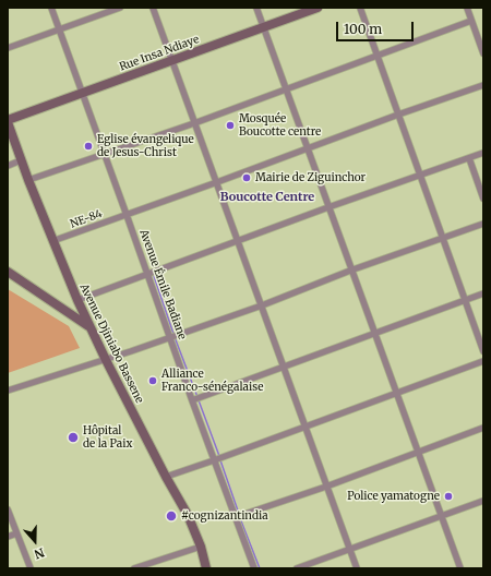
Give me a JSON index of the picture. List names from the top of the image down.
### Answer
{
  "streets": {
    "main road": ["Rue Insa Ndiaye", "Avenue Djiniabo Bassene"],
    "street": ["NE-84", "Avenue Émile Badiane"]
  },
  "crossings": [
    ["Rue Insa Ndiaye", "Avenue Émile Badiane"],
    ["Rue Insa Ndiaye", "Avenue Djiniabo Bassene"],
    ["NE-84", "Avenue Émile Badiane"],
    ["NE-84", "Avenue Djiniabo Bassene"]
  ],
  "districts": ["Boucotte Centre"],
  "places": [
    "Mosquée Boucotte centre",
    "Eglise évangelique de Jesus-Christ",
    "Mairie de Ziguinchor",
    "Alliance Franco-sénégalaise",
    "Hôpital de la Paix",
    "Police yamatogne",
    "#cognizantindia"
  ],
  "scale_bar": "100 m",
  "north": "bottom"
}
